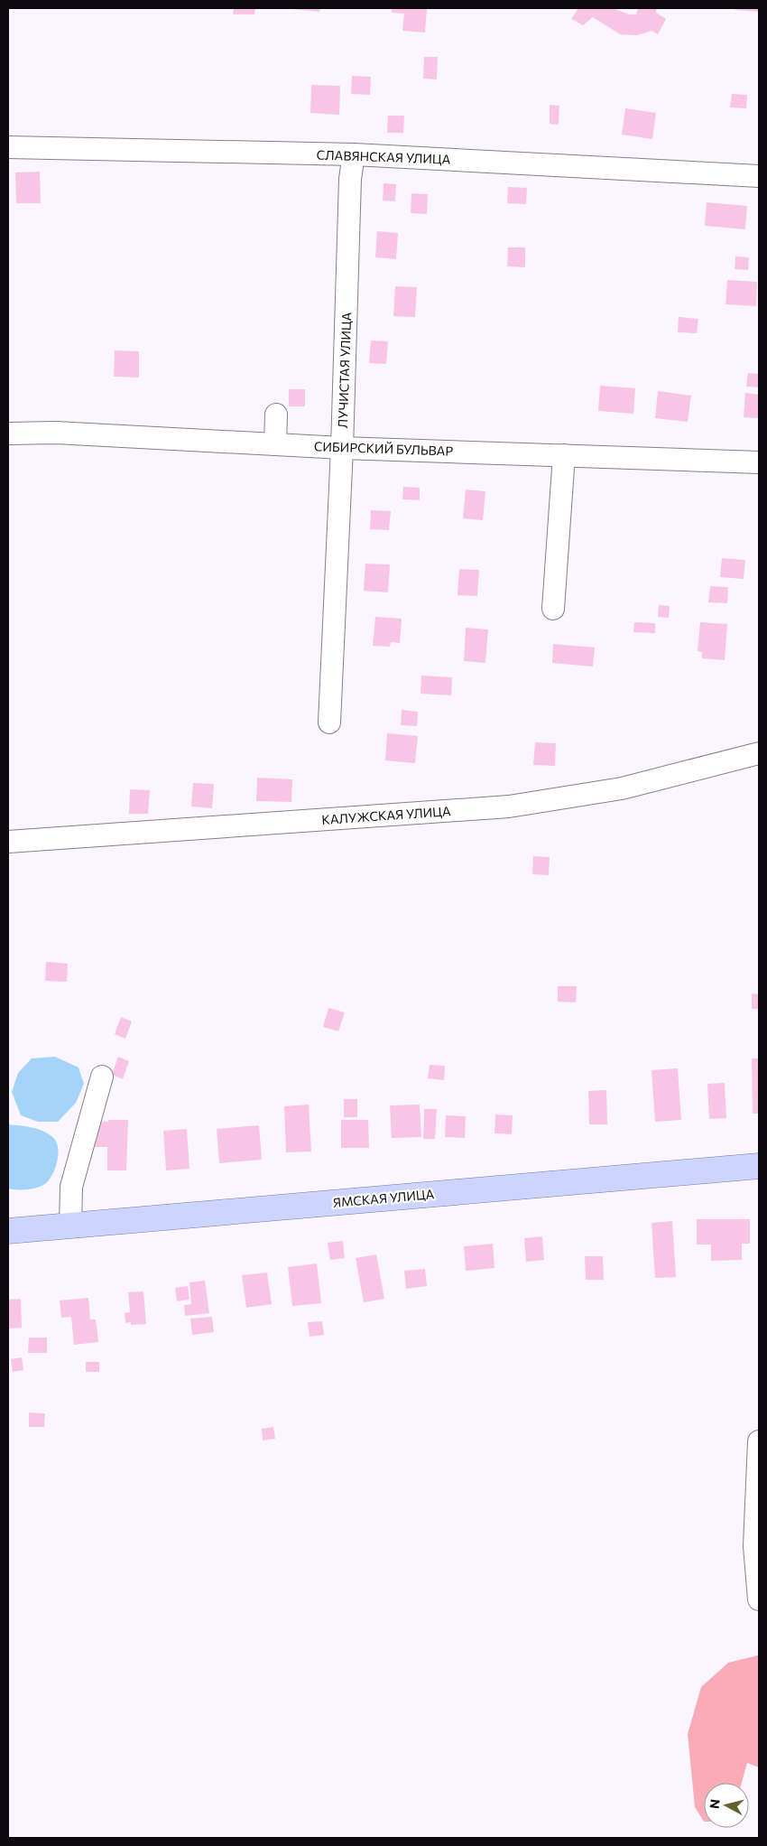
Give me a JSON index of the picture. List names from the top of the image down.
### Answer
{
  "streets": {
    "main road": ["ЯМСКАЯ УЛИЦА"],
    "street": [
      "СЛАВЯНСКАЯ УЛИЦА",
      "ЛУЧИСТАЯ УЛИЦА",
      "СИБИРСКИЙ БУЛЬВАР",
      "КАЛУЖСКАЯ УЛИЦА"
    ]
  },
  "crossings": [
    ["СЛАВЯНСКАЯ УЛИЦА", "ЛУЧИСТАЯ УЛИЦА"],
    ["ЛУЧИСТАЯ УЛИЦА", "СИБИРСКИЙ БУЛЬВАР"]
  ],
  "north": "left"
}
